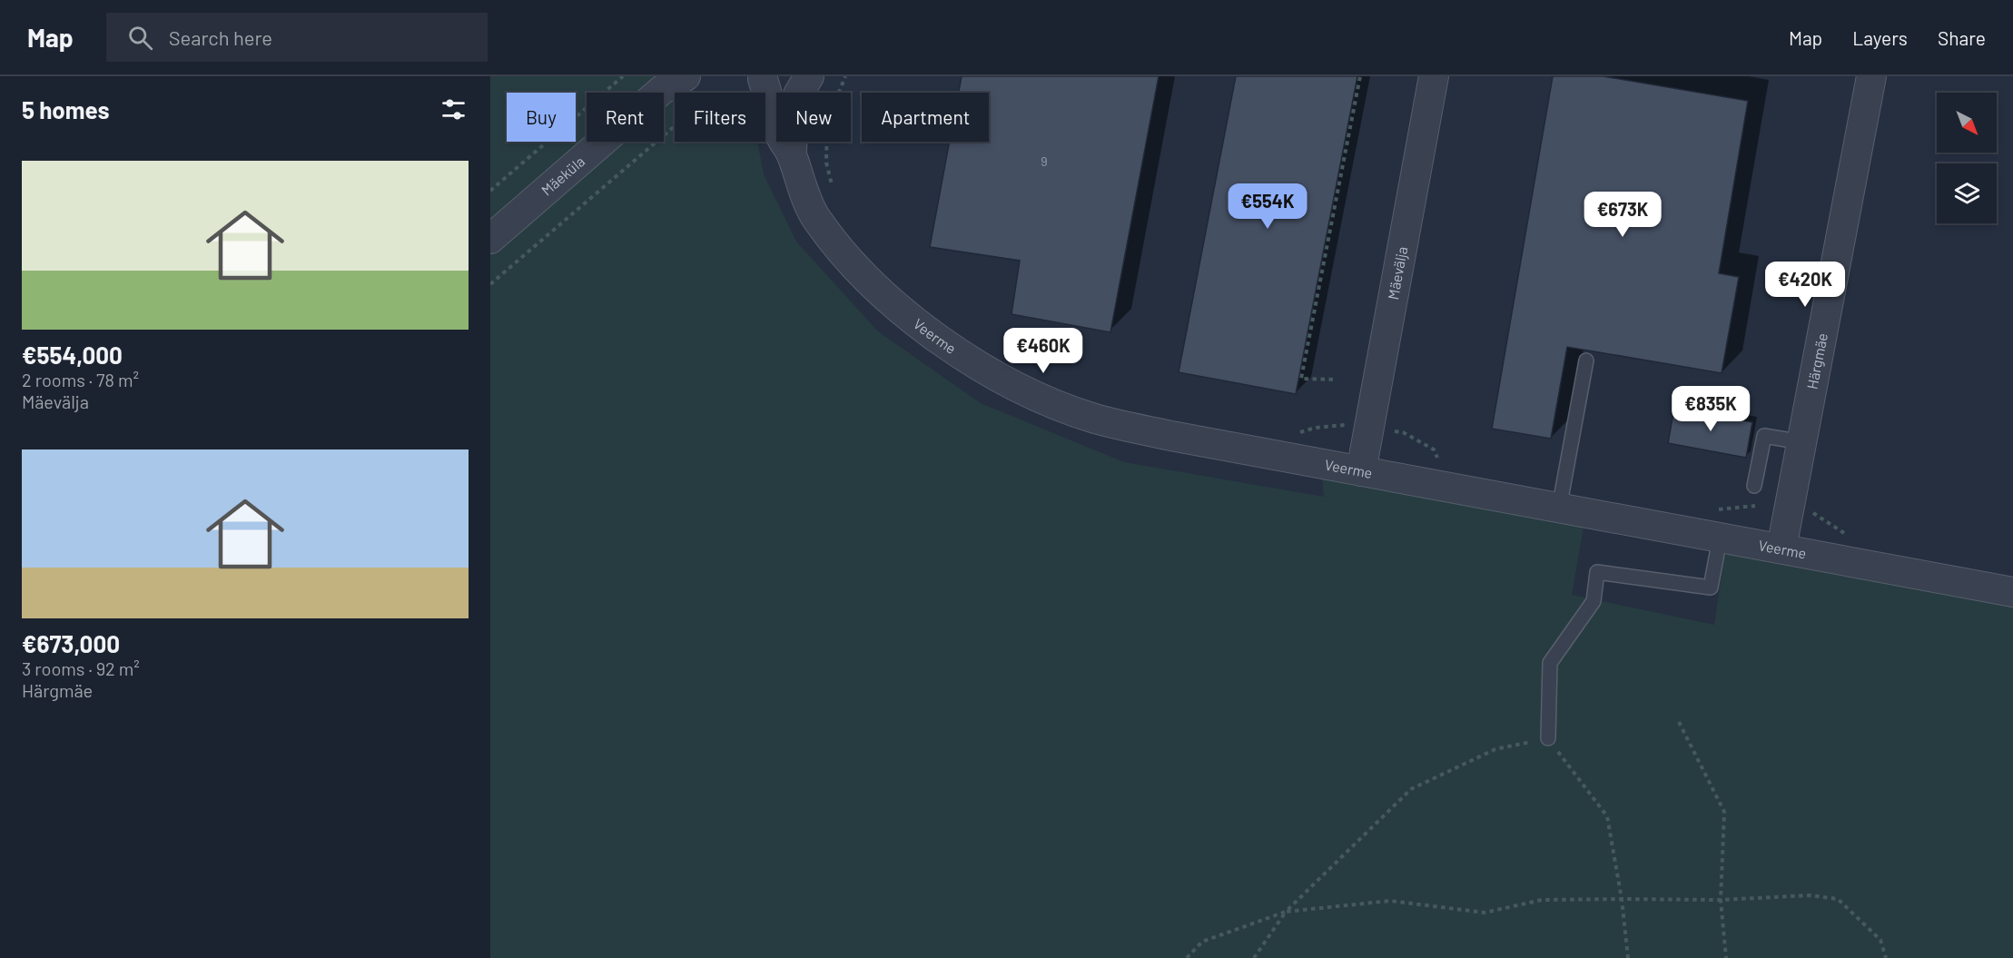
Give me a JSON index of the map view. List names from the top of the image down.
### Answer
{
  "streets": {
    "street": [
      "Mäeküla",
      "Mäevälja",
      "Veerme",
      "Härgmäe"
    ]
  },
  "crossings": [
    ["Mäevälja", "Veerme"],
    ["Veerme", "Härgmäe"]
  ],
  "house_numbers": ["9"],
  "north": "bottom right",
  "page": {
    "header": "Map",
    "search": "Search here",
    "nav": ["Map", "Layers", "Share"],
    "heading": "5 homes",
    "chip": [
      "Buy",
      "Rent",
      "Filters",
      "New",
      "Apartment"
    ],
    "list": [
      {
        "name": "€554,000",
        "note": "2 rooms · 78 m² · Mäevälja"
      },
      {
        "name": "€673,000",
        "note": "3 rooms · 92 m² · Härgmäe"
      }
    ],
    "price": [
      "€554K",
      "€673K",
      "€420K",
      "€460K",
      "€835K"
    ]
  }
}
